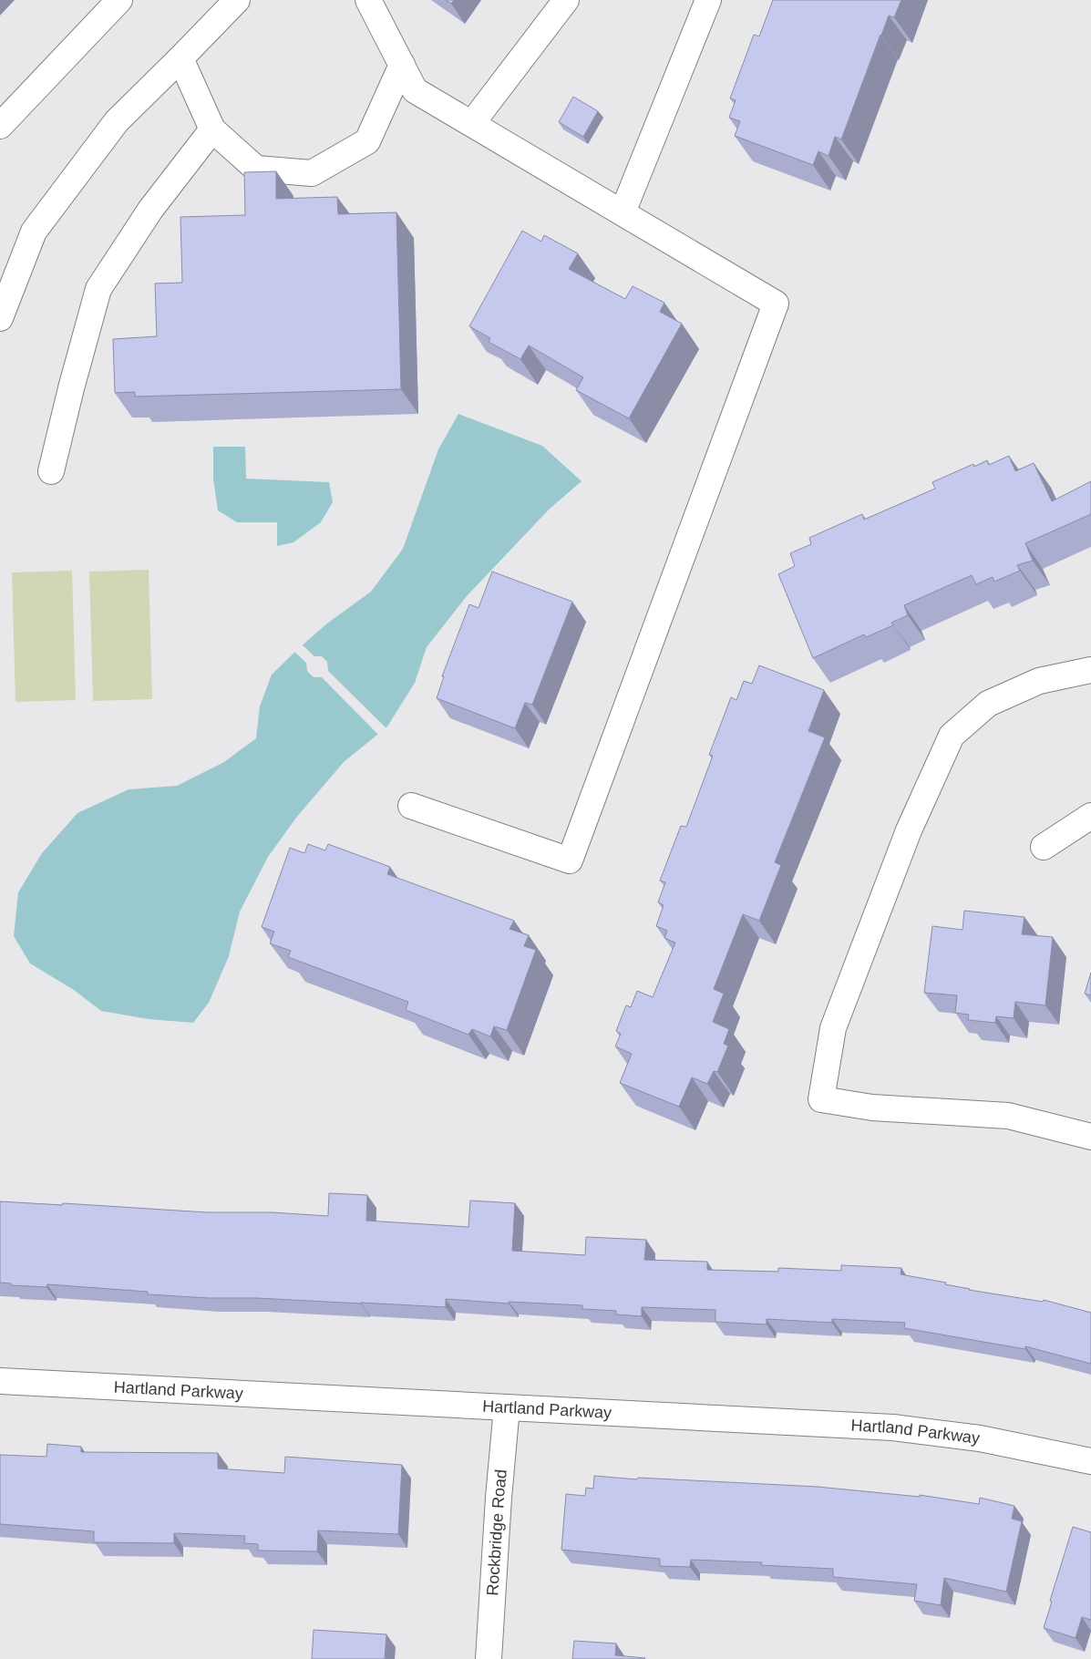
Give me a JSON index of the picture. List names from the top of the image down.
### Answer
{
  "streets": {
    "street": ["Hartland Parkway", "Rockbridge Road"]
  },
  "crossings": [
    ["Hartland Parkway", "Rockbridge Road"]
  ]
}
